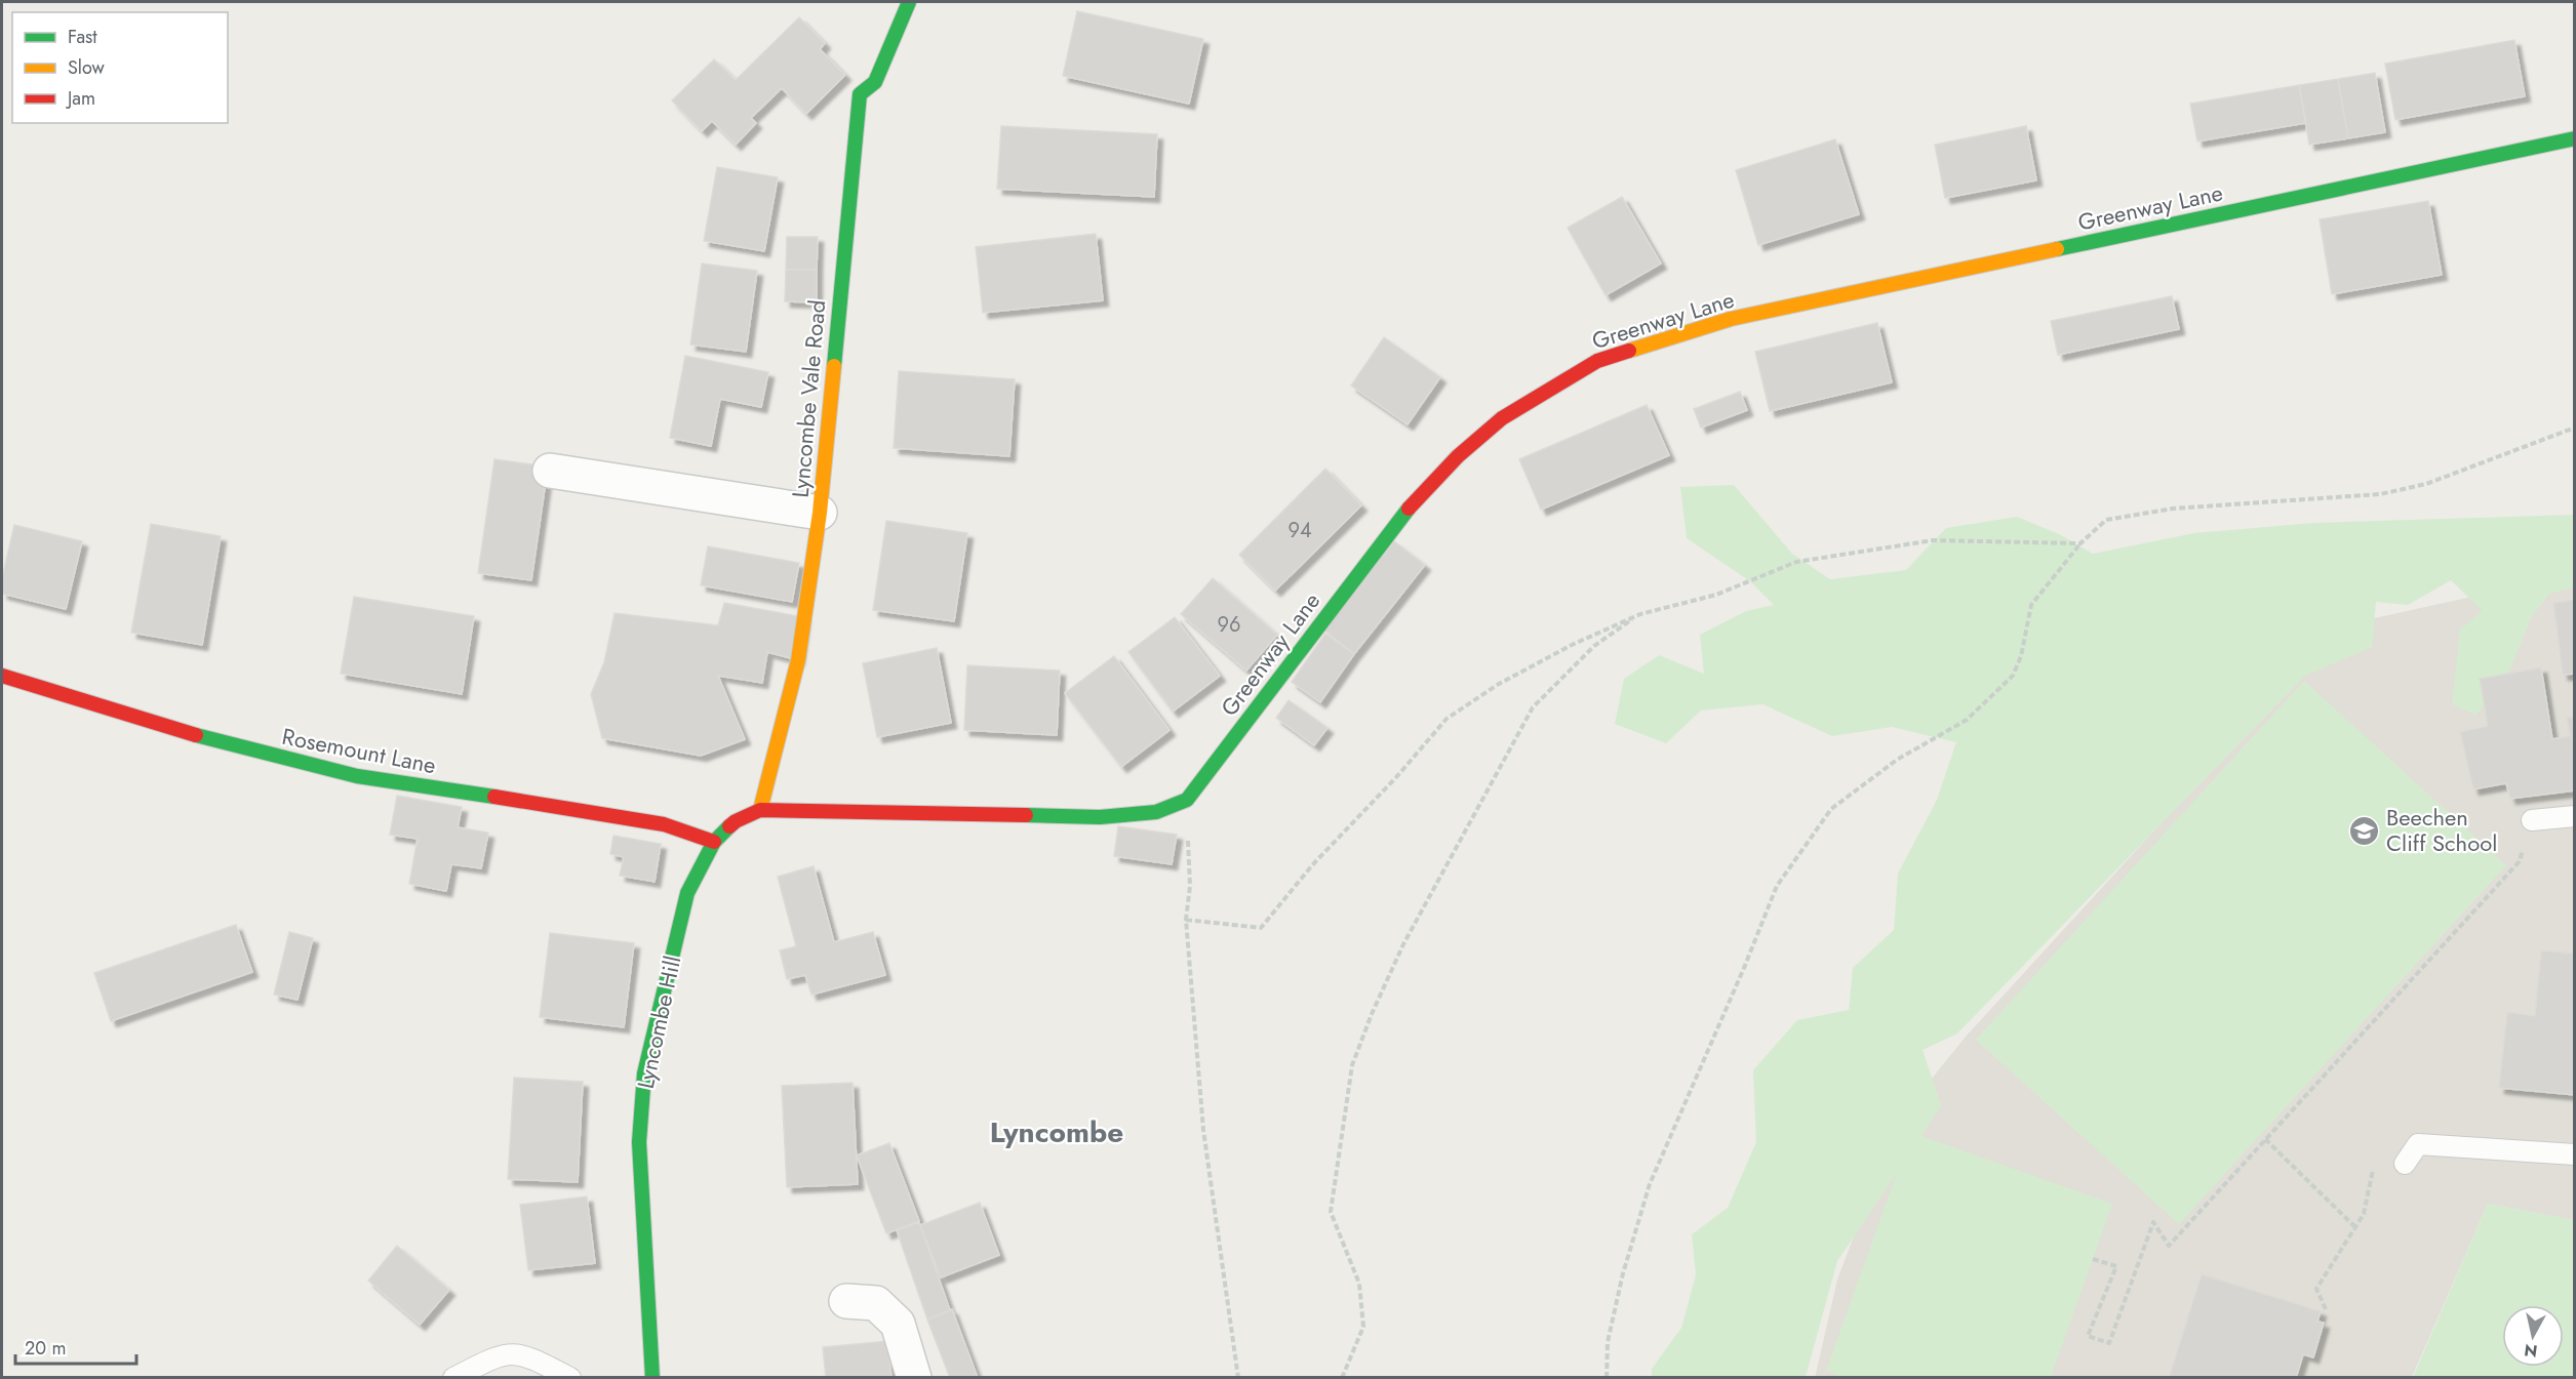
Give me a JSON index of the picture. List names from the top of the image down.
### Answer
{
  "streets": {
    "street": [
      "Greenway Lane",
      "Lyncombe Vale Road",
      "Rosemount Lane",
      "Lyncombe Hill"
    ]
  },
  "crossings": [
    ["Lyncombe Vale Road", "Lyncombe Hill"],
    ["Rosemount Lane", "Lyncombe Hill"]
  ],
  "districts": ["Lyncombe"],
  "places": {
    "school or university": ["Beechen Cliff School"]
  },
  "house_numbers": ["94", "96"],
  "legend": ["Fast", "Slow", "Jam"],
  "scale_bar": "20 m",
  "north": "bottom"
}
